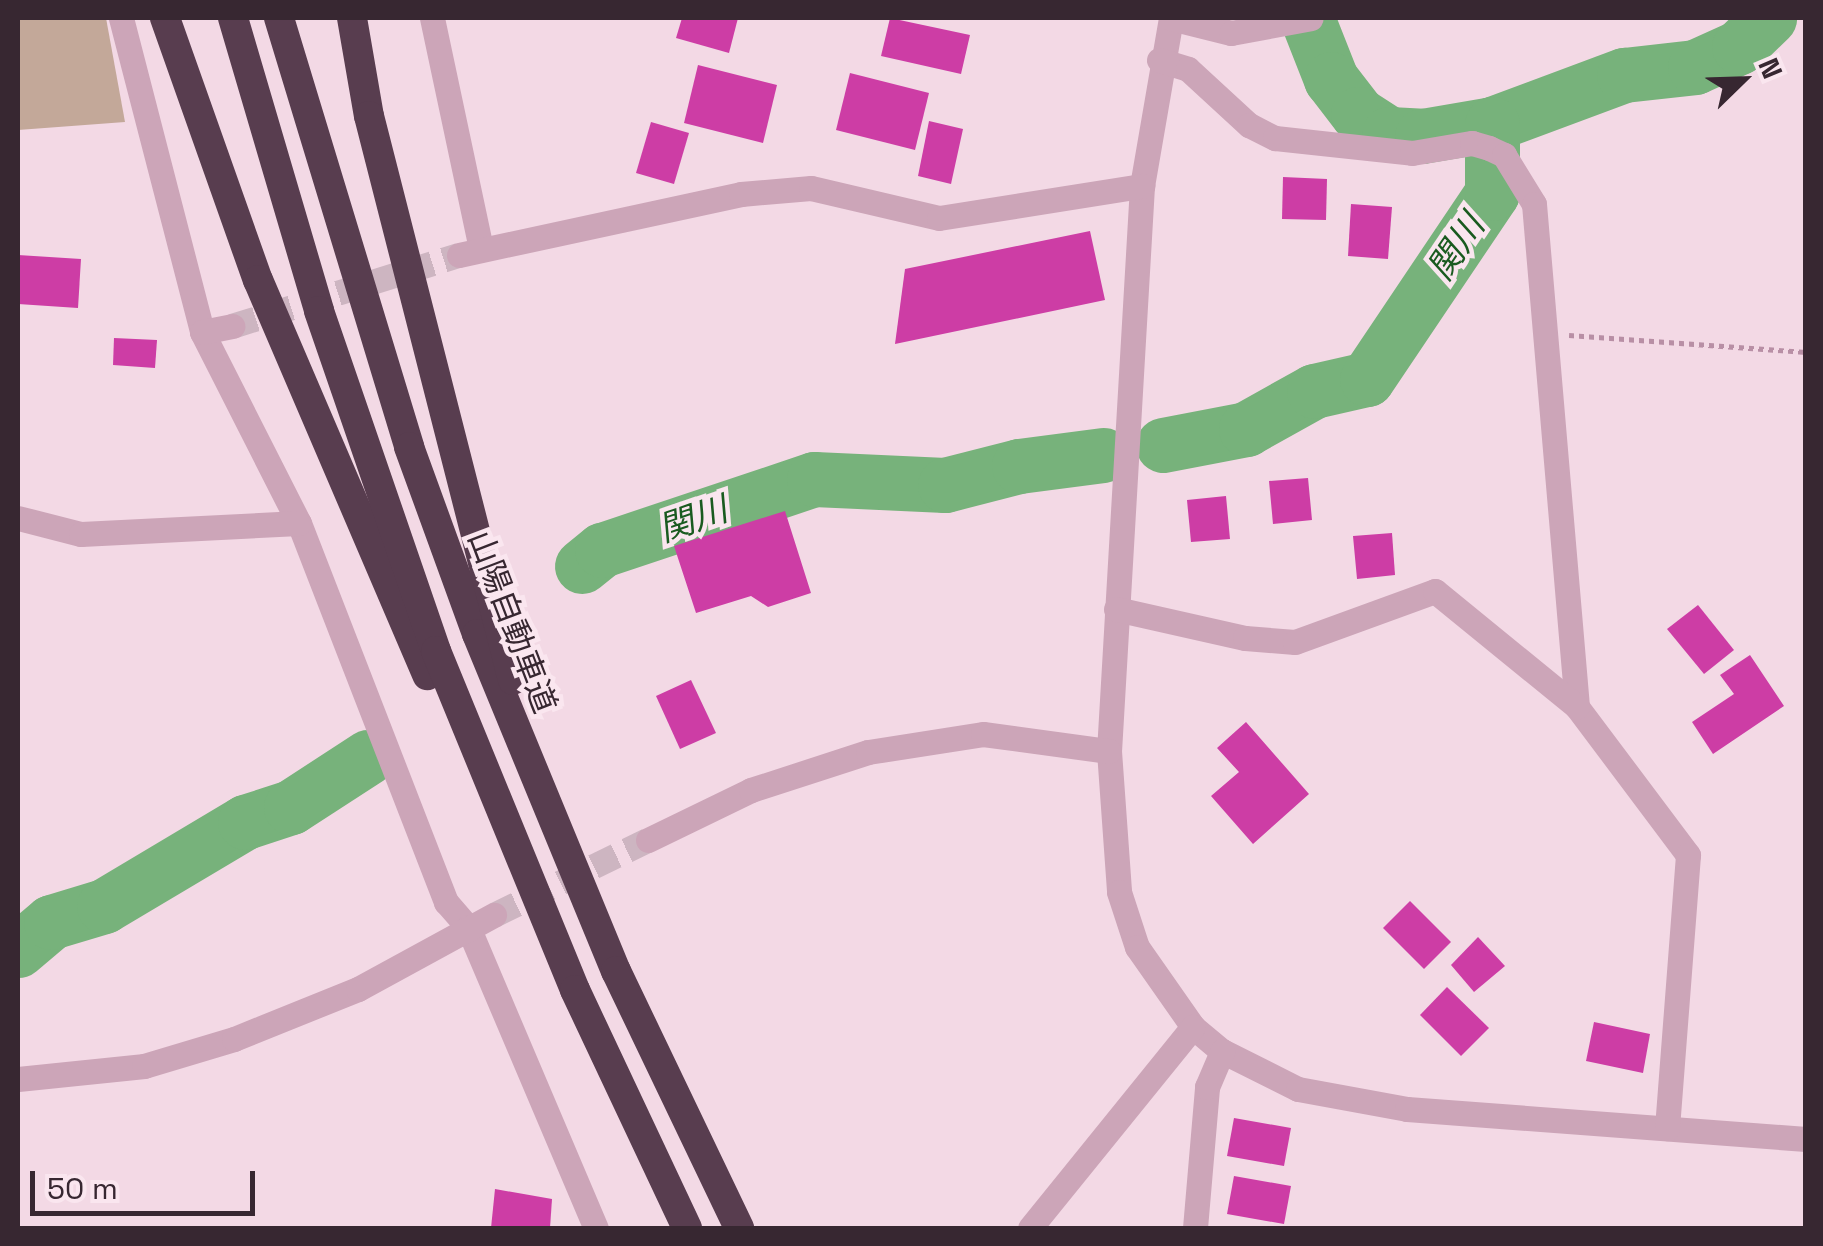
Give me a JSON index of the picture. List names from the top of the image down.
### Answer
{
  "streets": {
    "highway": ["山陽自動車道"]
  },
  "water": ["関川"],
  "scale_bar": "50 m",
  "north": "top right"
}
